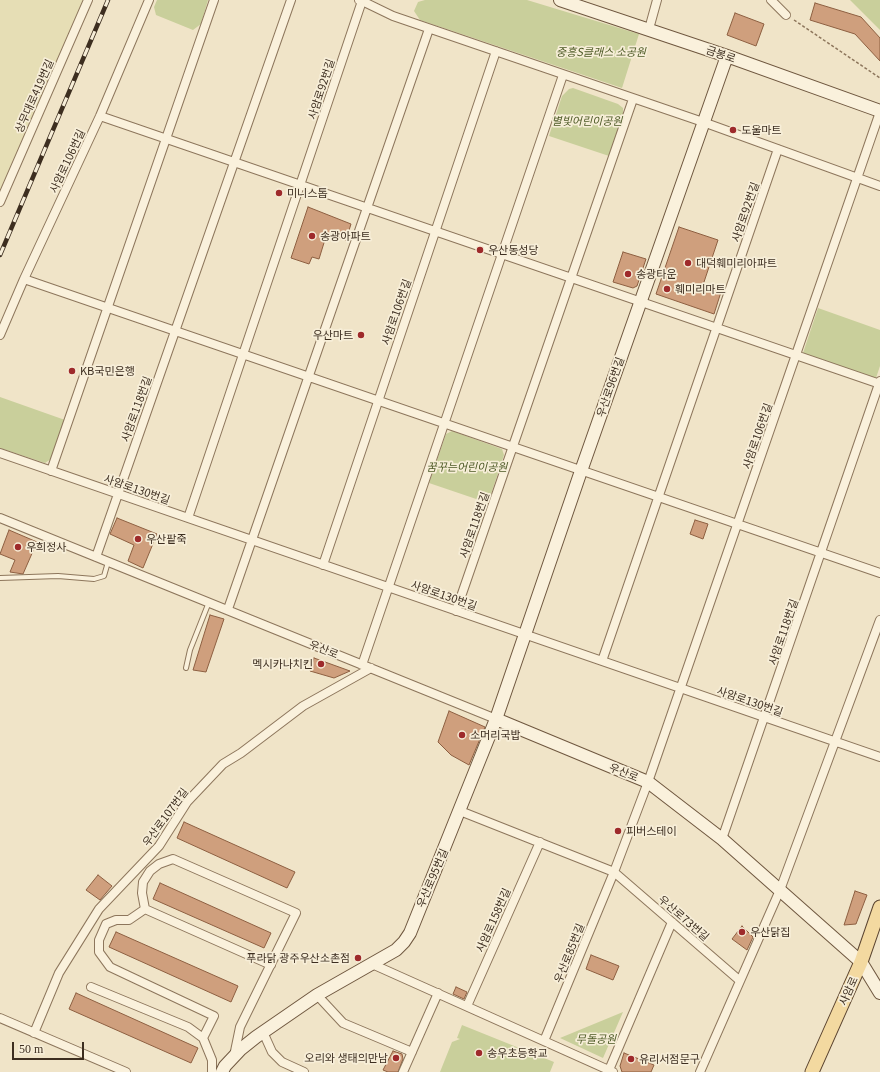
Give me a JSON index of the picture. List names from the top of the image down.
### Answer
{
  "streets": {
    "main road": ["사암로"],
    "street": [
      "금봉로",
      "사암로92번길",
      "상무대로419번길",
      "사암로106번길",
      "우산로96번길",
      "사암로118번길",
      "사암로130번길",
      "우산로",
      "우산로107번길",
      "우산로95번길",
      "우산로73번길",
      "사암로158번길",
      "우산로85번길"
    ]
  },
  "crossings": [
    ["금봉로", "우산로96번길"],
    ["사암로92번길", "우산로96번길"],
    ["우산로96번길", "사암로130번길"],
    ["우산로96번길", "우산로"],
    ["우산로96번길", "우산로95번길"],
    ["사암로118번길", "사암로130번길"],
    ["사암로118번길", "우산로"],
    ["사암로130번길", "우산로"],
    ["우산로", "우산로107번길"],
    ["우산로", "우산로95번길"],
    ["우산로", "우산로85번길"],
    ["우산로", "사암로"],
    ["우산로73번길", "우산로85번길"]
  ],
  "parks": [
    "중흥S클래스 소공원",
    "별빛어린이공원",
    "꿈꾸는어린이공원",
    "무돌공원"
  ],
  "places": [
    "도울마트",
    "미니스톱",
    "송광아파트",
    "우산동성당",
    "대덕훼미리아파트",
    "송광타운",
    "훼미리마트",
    "우산마트",
    "KB국민은행",
    "우산팥죽",
    "우희정사",
    "멕시카나치킨",
    "소머리국밥",
    "피버스테이",
    "우산닭집",
    "푸라닭 광주우산소촌점",
    "송우초등학교",
    "오리와 생태의만남",
    "유리서점문구"
  ],
  "scale_bar": "50 m"
}
